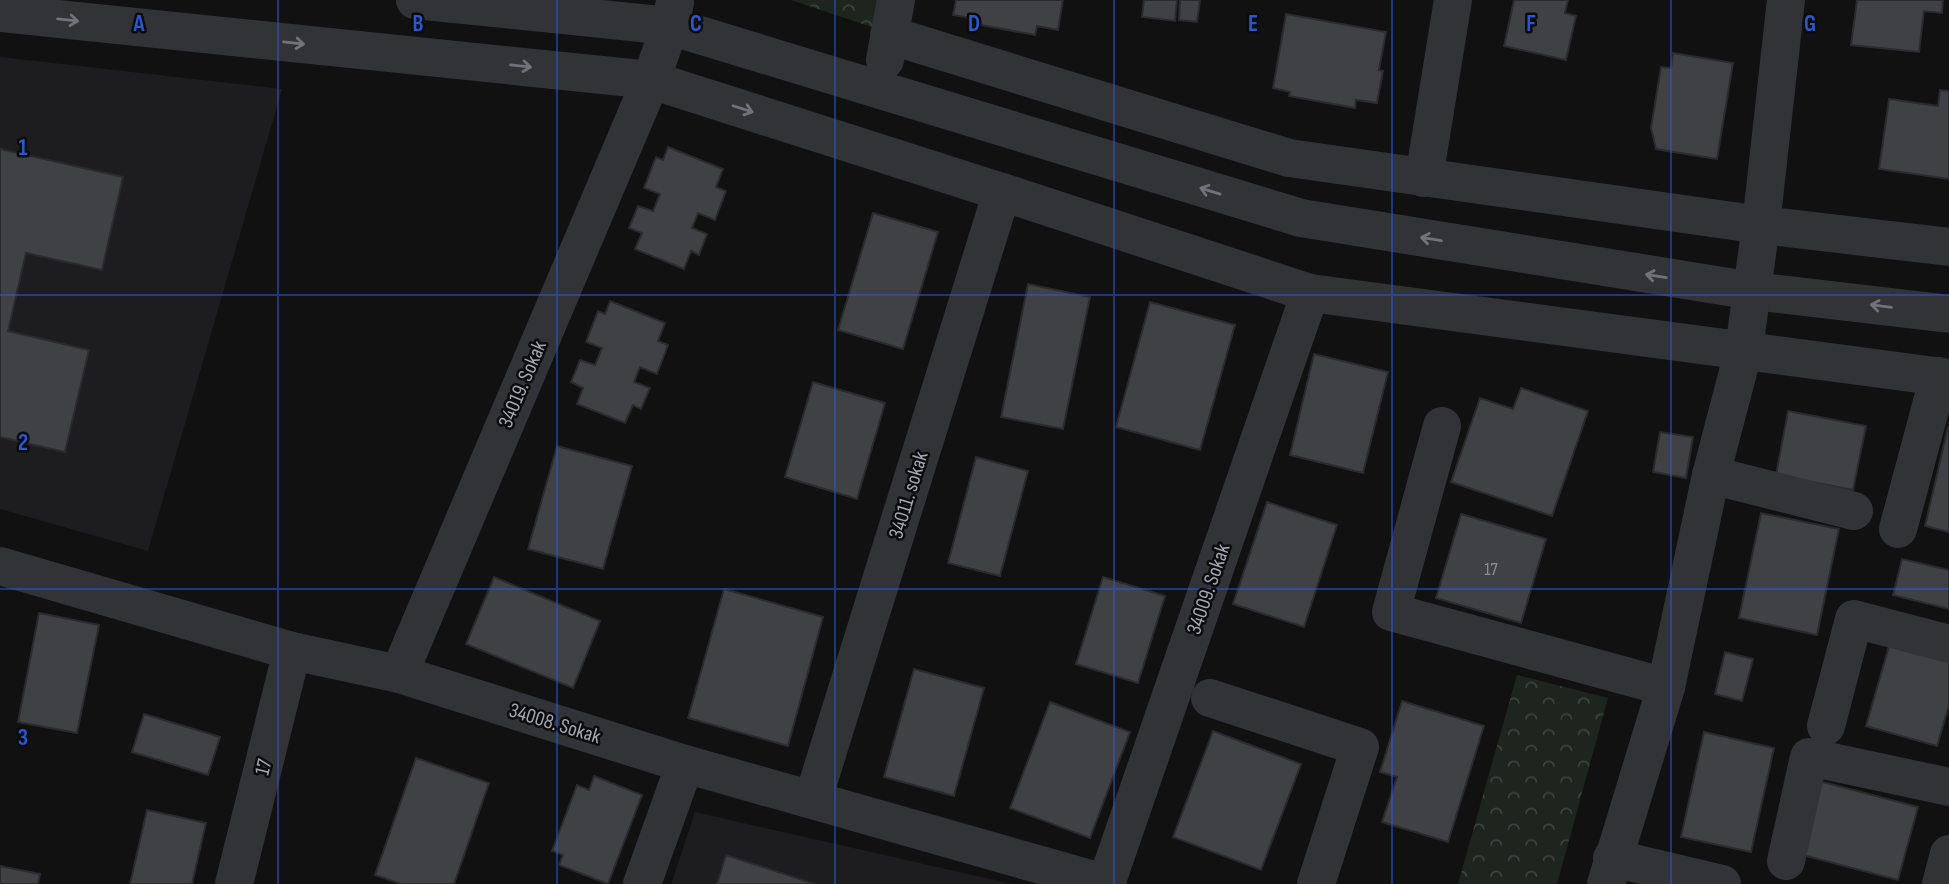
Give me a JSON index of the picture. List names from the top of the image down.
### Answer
{
  "streets": {
    "street": [
      "34019. Sokak",
      "34011. sokak",
      "34009. Sokak",
      "34008. Sokak",
      "17"
    ]
  },
  "crossings": [
    ["34019. Sokak", "34008. Sokak"],
    ["34011. sokak", "34008. Sokak"],
    ["34009. Sokak", "34008. Sokak"],
    ["34008. Sokak", "17"]
  ],
  "house_numbers": ["17"],
  "grid": {
    "columns": [
      "A",
      "B",
      "C",
      "D",
      "E",
      "F",
      "G"
    ],
    "rows": ["1", "2", "3"]
  }
}
